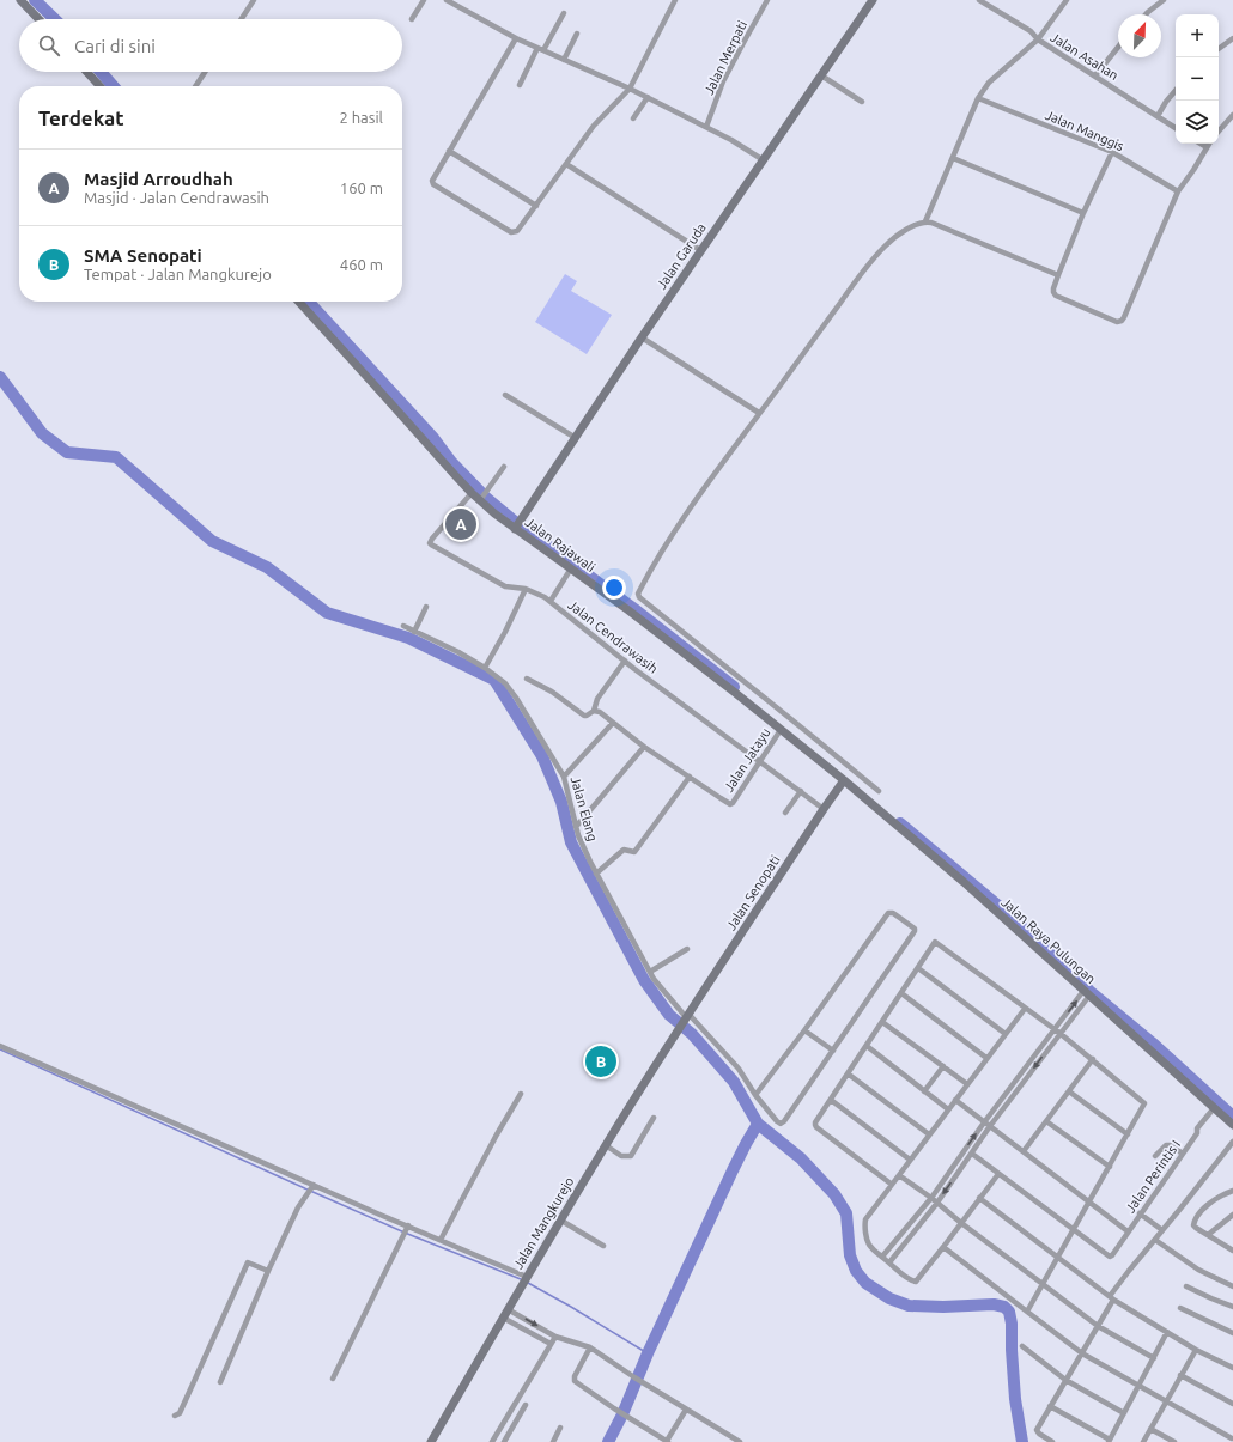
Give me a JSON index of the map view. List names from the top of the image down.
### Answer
{
  "streets": {
    "street": [
      "Jalan Asahan",
      "Jalan Merpati",
      "Jalan Manggis",
      "Jalan Garuda",
      "Jalan Rajawali",
      "Jalan Cendrawasih",
      "Jalan Jatayu",
      "Jalan Elang",
      "Jalan Senopati",
      "Jalan Raya Pulungan",
      "Jalan Perintis I",
      "Jalan Mangkurejo"
    ]
  },
  "crossings": [
    ["Jalan Garuda", "Jalan Rajawali"],
    ["Jalan Rajawali", "Jalan Cendrawasih"],
    ["Jalan Rajawali", "Jalan Jatayu"],
    ["Jalan Rajawali", "Jalan Senopati"],
    ["Jalan Rajawali", "Jalan Raya Pulungan"],
    ["Jalan Cendrawasih", "Jalan Jatayu"],
    ["Jalan Cendrawasih", "Jalan Senopati"],
    ["Jalan Elang", "Jalan Senopati"],
    ["Jalan Elang", "Jalan Mangkurejo"],
    ["Jalan Senopati", "Jalan Raya Pulungan"],
    ["Jalan Senopati", "Jalan Mangkurejo"],
    ["Jalan Raya Pulungan", "Jalan Perintis I"]
  ],
  "north": "top right",
  "page": {
    "map_buttons": ["+", "−"],
    "search": "Cari di sini",
    "heading": ["Terdekat", "2 hasil"],
    "list": [
      {
        "mark": "A",
        "name": "Masjid Arroudhah",
        "note": "Masjid · Jalan Cendrawasih",
        "value": "160 m"
      },
      {
        "mark": "B",
        "name": "SMA Senopati",
        "note": "Tempat · Jalan Mangkurejo",
        "value": "460 m"
      }
    ],
    "pins": ["A", "B"]
  }
}
